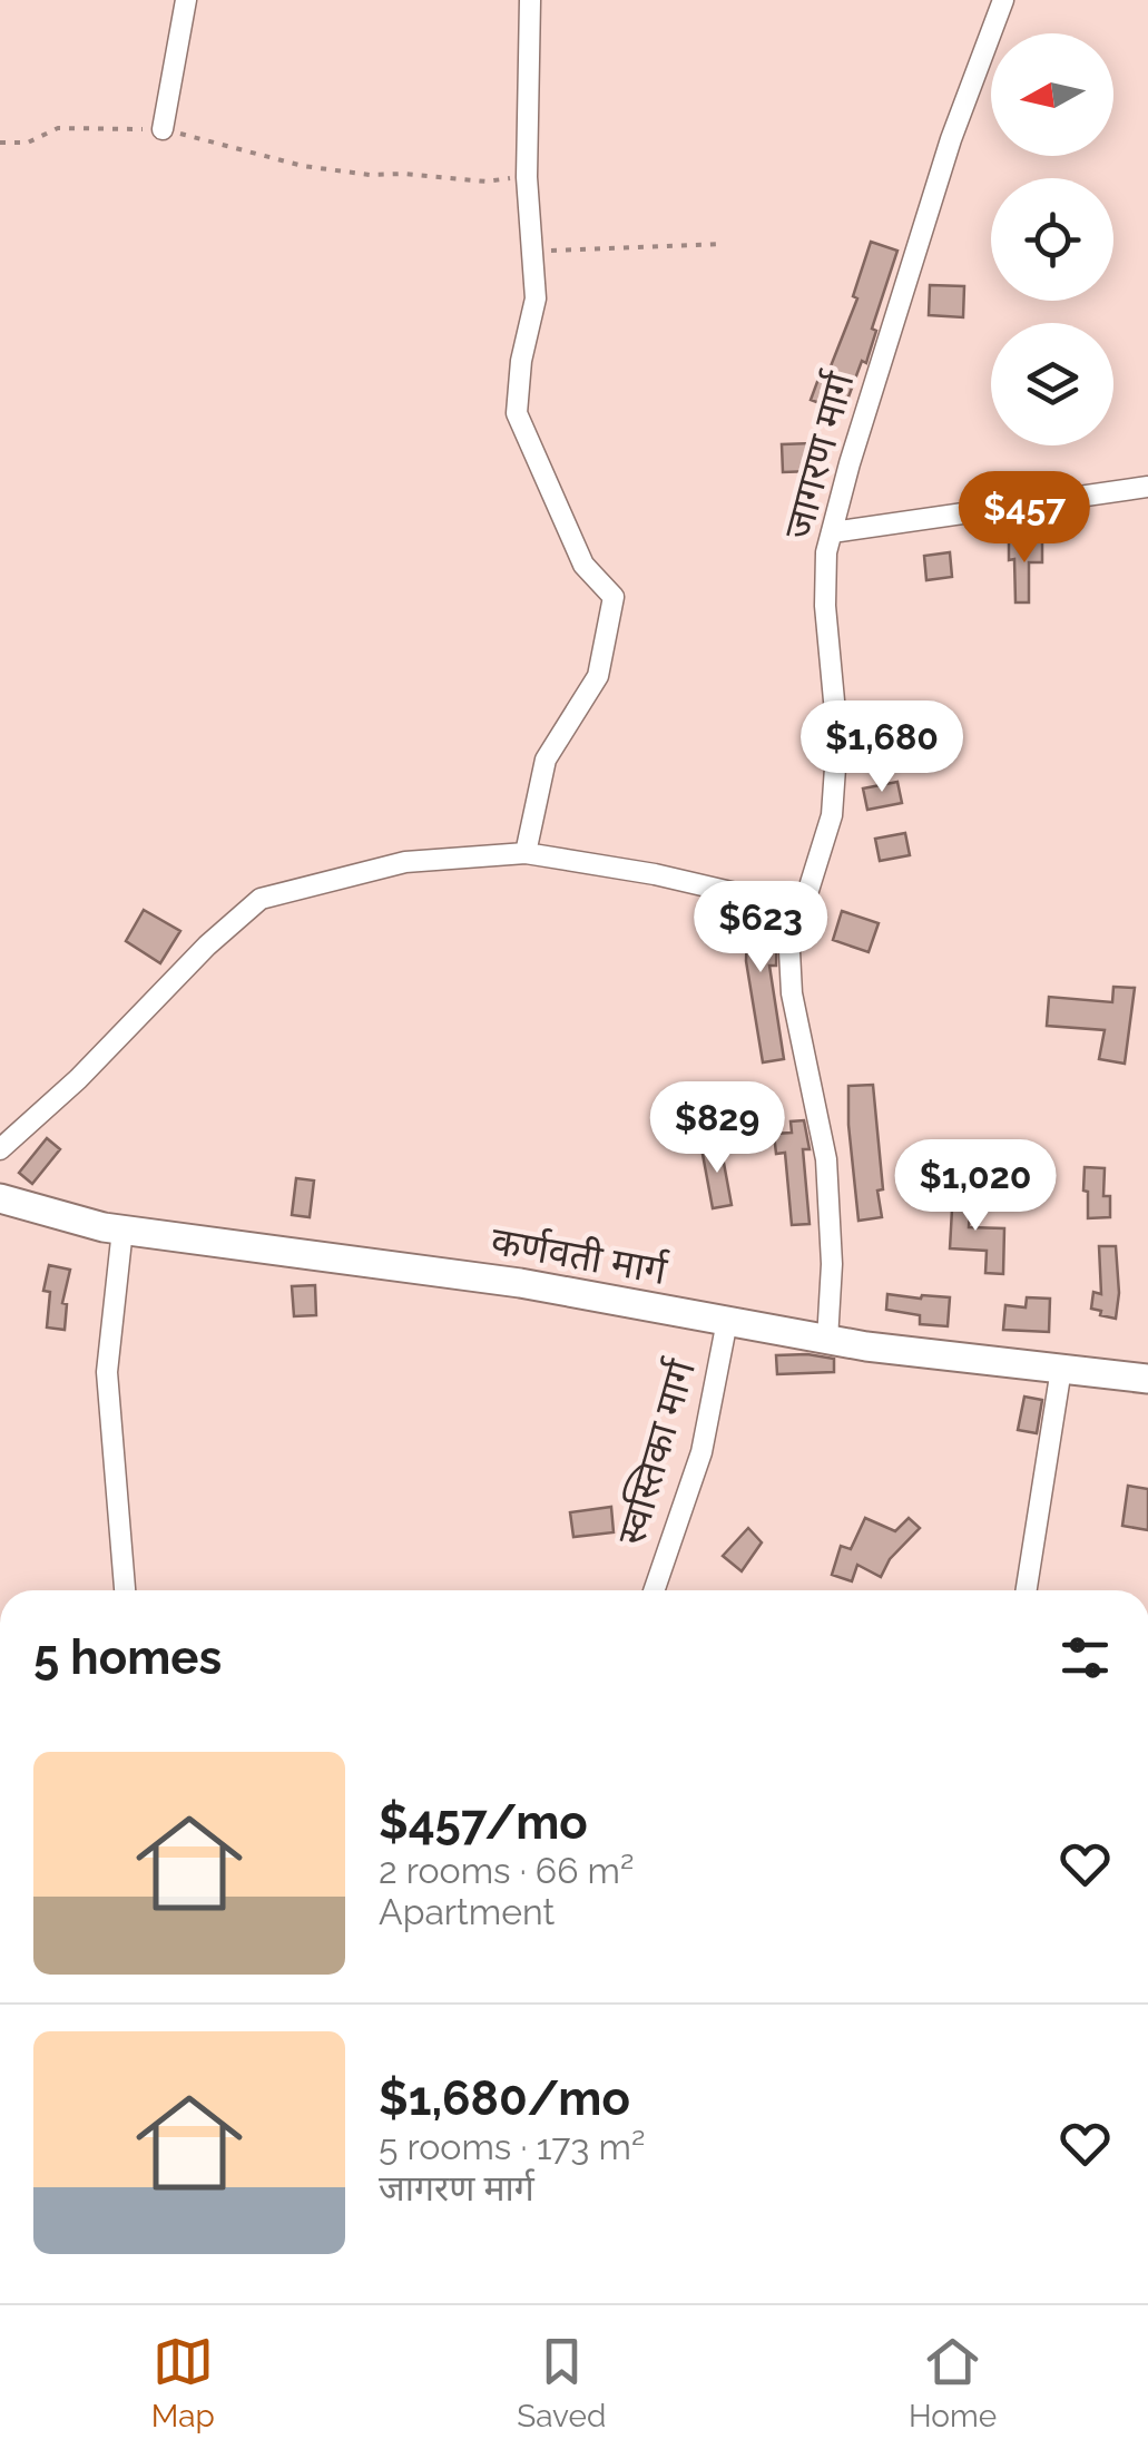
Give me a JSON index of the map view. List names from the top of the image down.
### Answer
{
  "streets": {
    "main road": ["कर्णवती मार्ग"],
    "street": ["जागरण मार्ग", "स्वस्तिका मार्ग"]
  },
  "crossings": [
    ["जागरण मार्ग", "कर्णवती मार्ग"],
    ["कर्णवती मार्ग", "स्वस्तिका मार्ग"]
  ],
  "north": "left",
  "page": {
    "price": [
      "$457",
      "$1,680",
      "$623",
      "$829",
      "$1,020"
    ],
    "heading": "5 homes",
    "list": [
      {
        "name": "$457/mo",
        "note": "2 rooms · 66 m² · Apartment"
      },
      {
        "name": "$1,680/mo",
        "note": "5 rooms · 173 m² · जागरण मार्ग"
      }
    ],
    "tabs": ["Map", "Saved", "Home"]
  }
}
